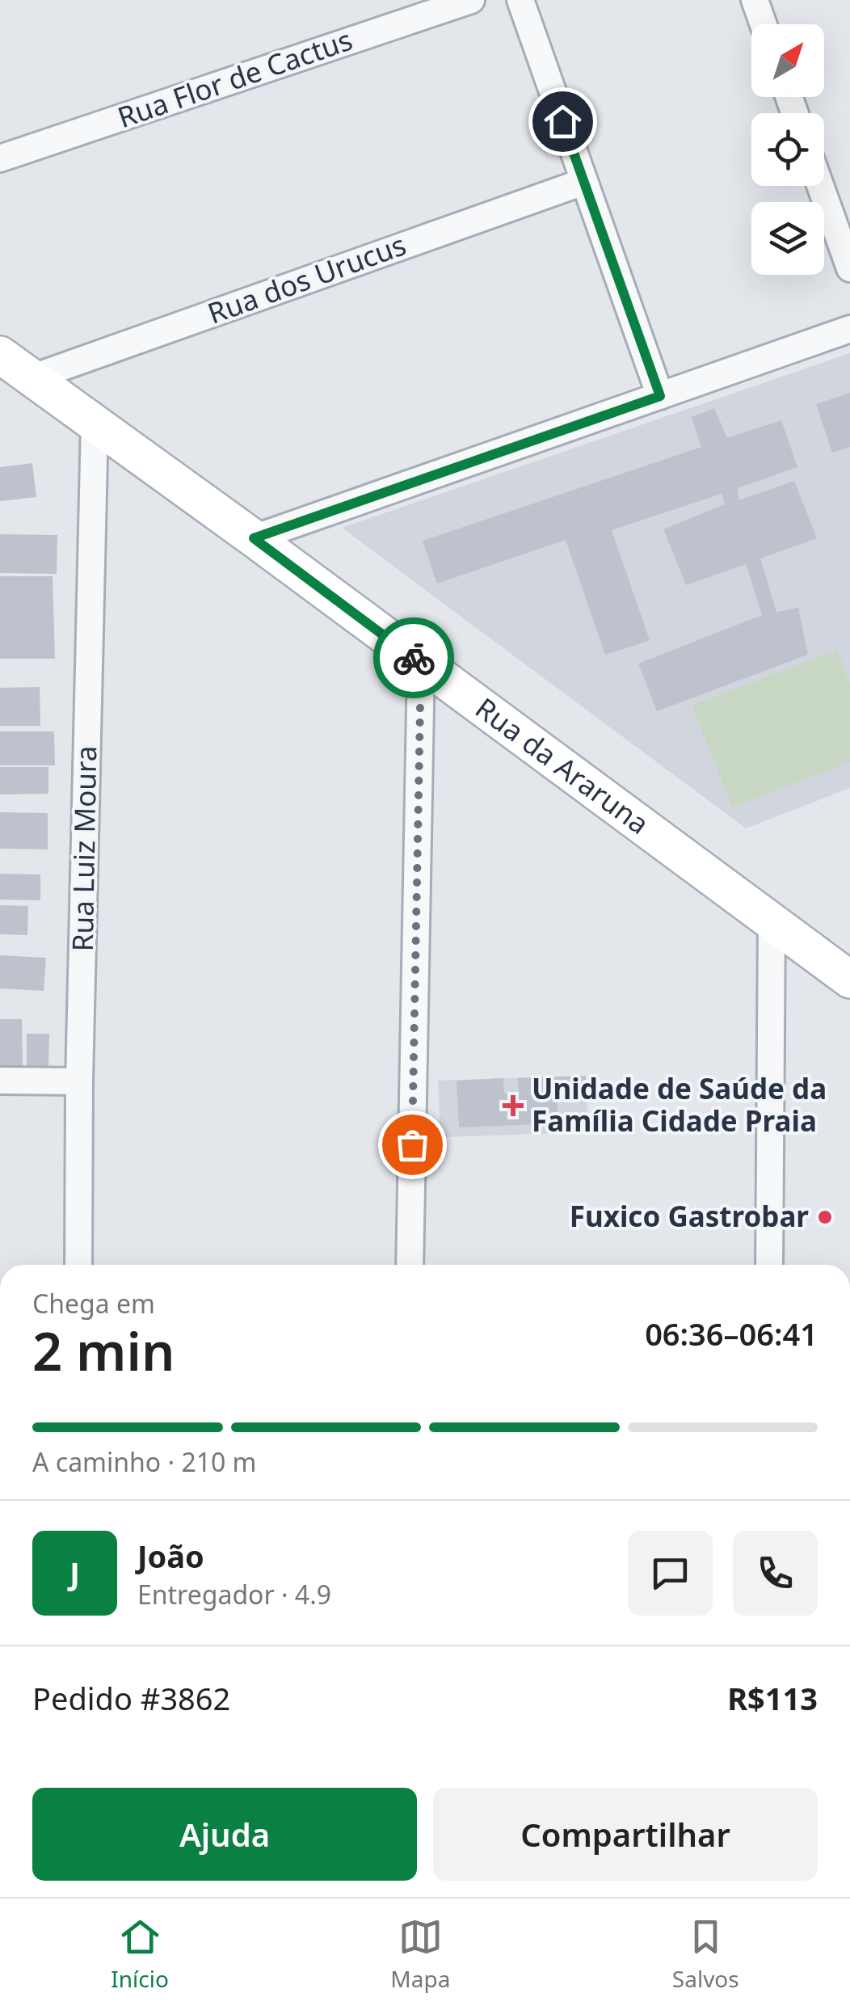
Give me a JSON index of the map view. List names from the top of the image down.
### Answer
{
  "streets": {
    "street": [
      "Rua Flor de Cactus",
      "Rua dos Urucus",
      "Rua da Araruna",
      "Rua Luiz Moura"
    ]
  },
  "crossings": [
    ["Rua dos Urucus", "Rua da Araruna"],
    ["Rua da Araruna", "Rua Luiz Moura"]
  ],
  "places": {
    "health": ["Unidade de Saúde da Família Cidade Praia"],
    "other": ["Fuxico Gastrobar"]
  },
  "north": "top right",
  "page": {
    "heading": ["2 min", "Chega em", "06:36–06:41"],
    "panel": [
      "João",
      "Entregador · 4.9",
      "Pedido #3862",
      "R$113"
    ],
    "bar": "A caminho · 210 m",
    "round": "J",
    "buttons": ["Ajuda", "Compartilhar"],
    "tabs": ["Início", "Mapa", "Salvos"]
  }
}
